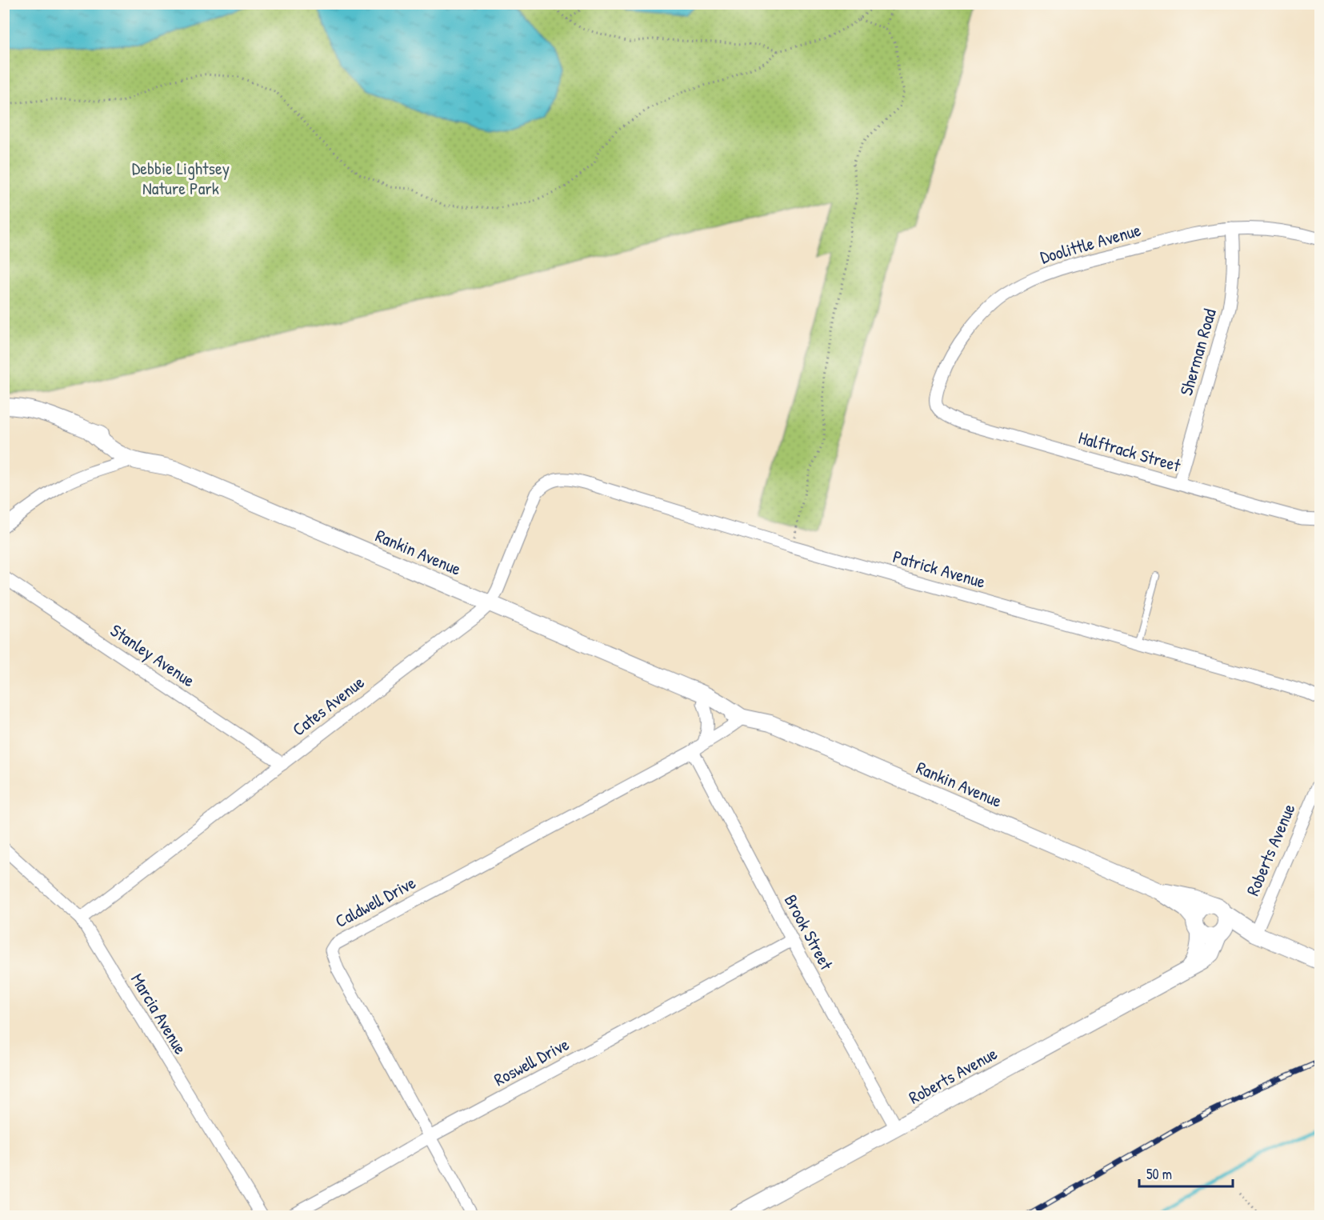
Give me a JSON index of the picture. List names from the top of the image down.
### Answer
{
  "streets": {
    "street": [
      "Doolittle Avenue",
      "Sherman Road",
      "Halftrack Street",
      "Rankin Avenue",
      "Patrick Avenue",
      "Stanley Avenue",
      "Cates Avenue",
      "Roberts Avenue",
      "Caldwell Drive",
      "Brook Street",
      "Marcia Avenue",
      "Roswell Drive"
    ]
  },
  "crossings": [
    ["Doolittle Avenue", "Sherman Road"],
    ["Doolittle Avenue", "Halftrack Street"],
    ["Sherman Road", "Halftrack Street"],
    ["Rankin Avenue", "Cates Avenue"],
    ["Rankin Avenue", "Roberts Avenue"],
    ["Rankin Avenue", "Caldwell Drive"],
    ["Patrick Avenue", "Cates Avenue"],
    ["Stanley Avenue", "Cates Avenue"],
    ["Cates Avenue", "Marcia Avenue"],
    ["Roberts Avenue", "Brook Street"],
    ["Caldwell Drive", "Brook Street"],
    ["Caldwell Drive", "Roswell Drive"],
    ["Brook Street", "Roswell Drive"]
  ],
  "parks": ["Debbie Lightsey Nature Park"],
  "scale_bar": "50 m"
}
